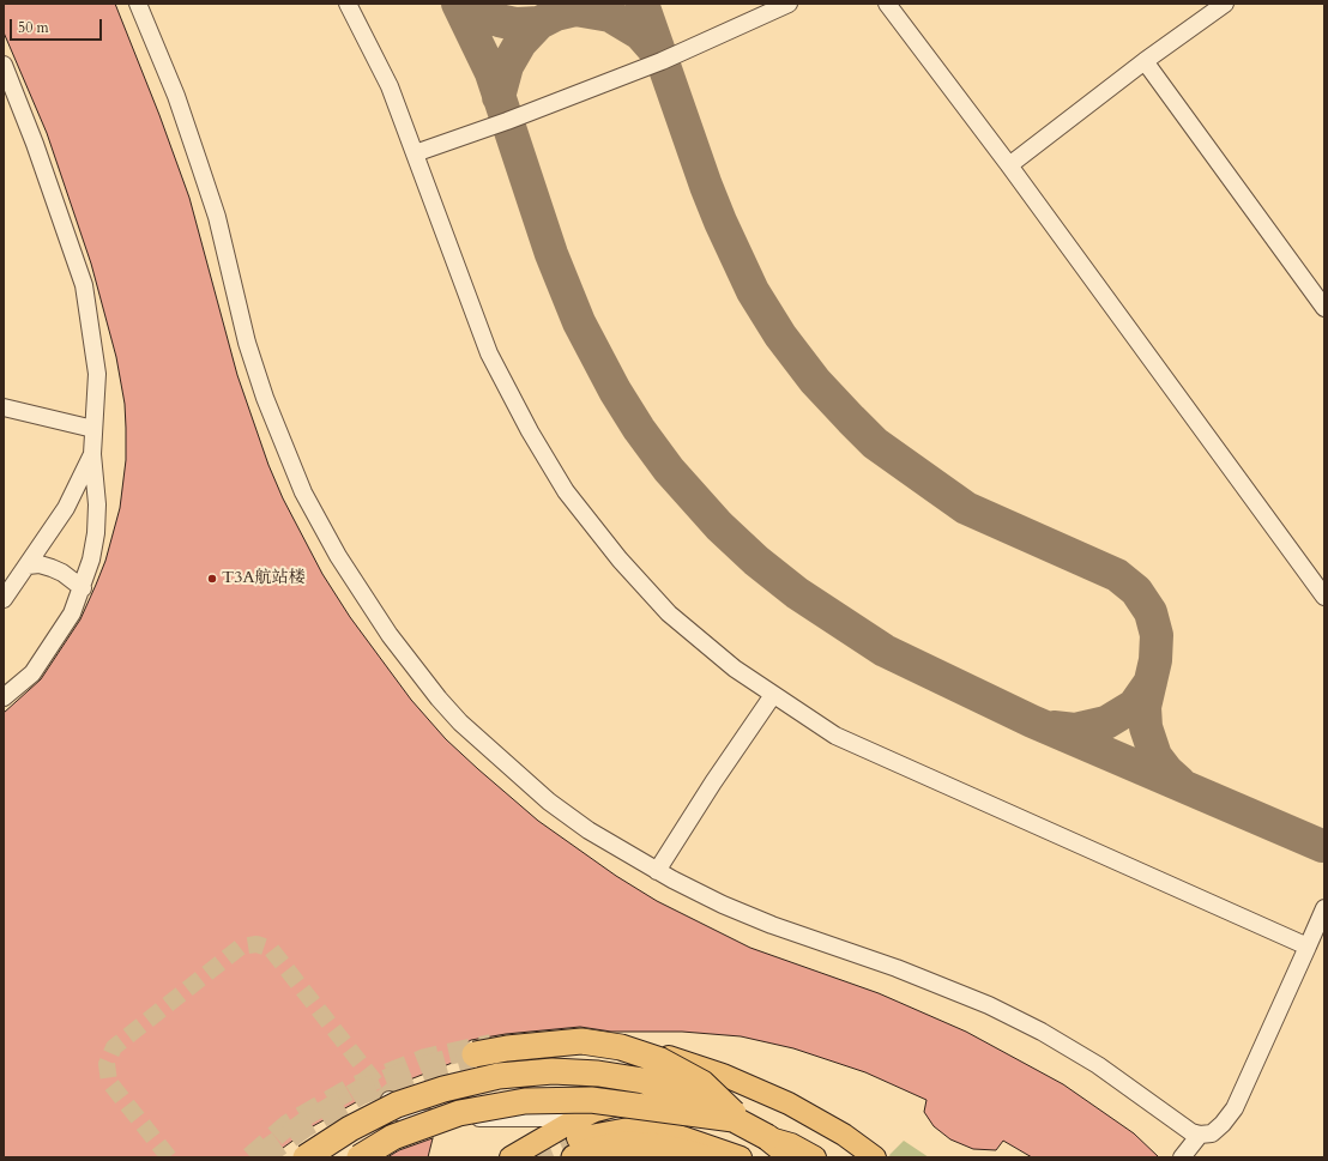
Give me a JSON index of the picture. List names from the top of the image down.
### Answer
{
  "places": ["T3A航站楼"],
  "scale_bar": "50 m"
}
